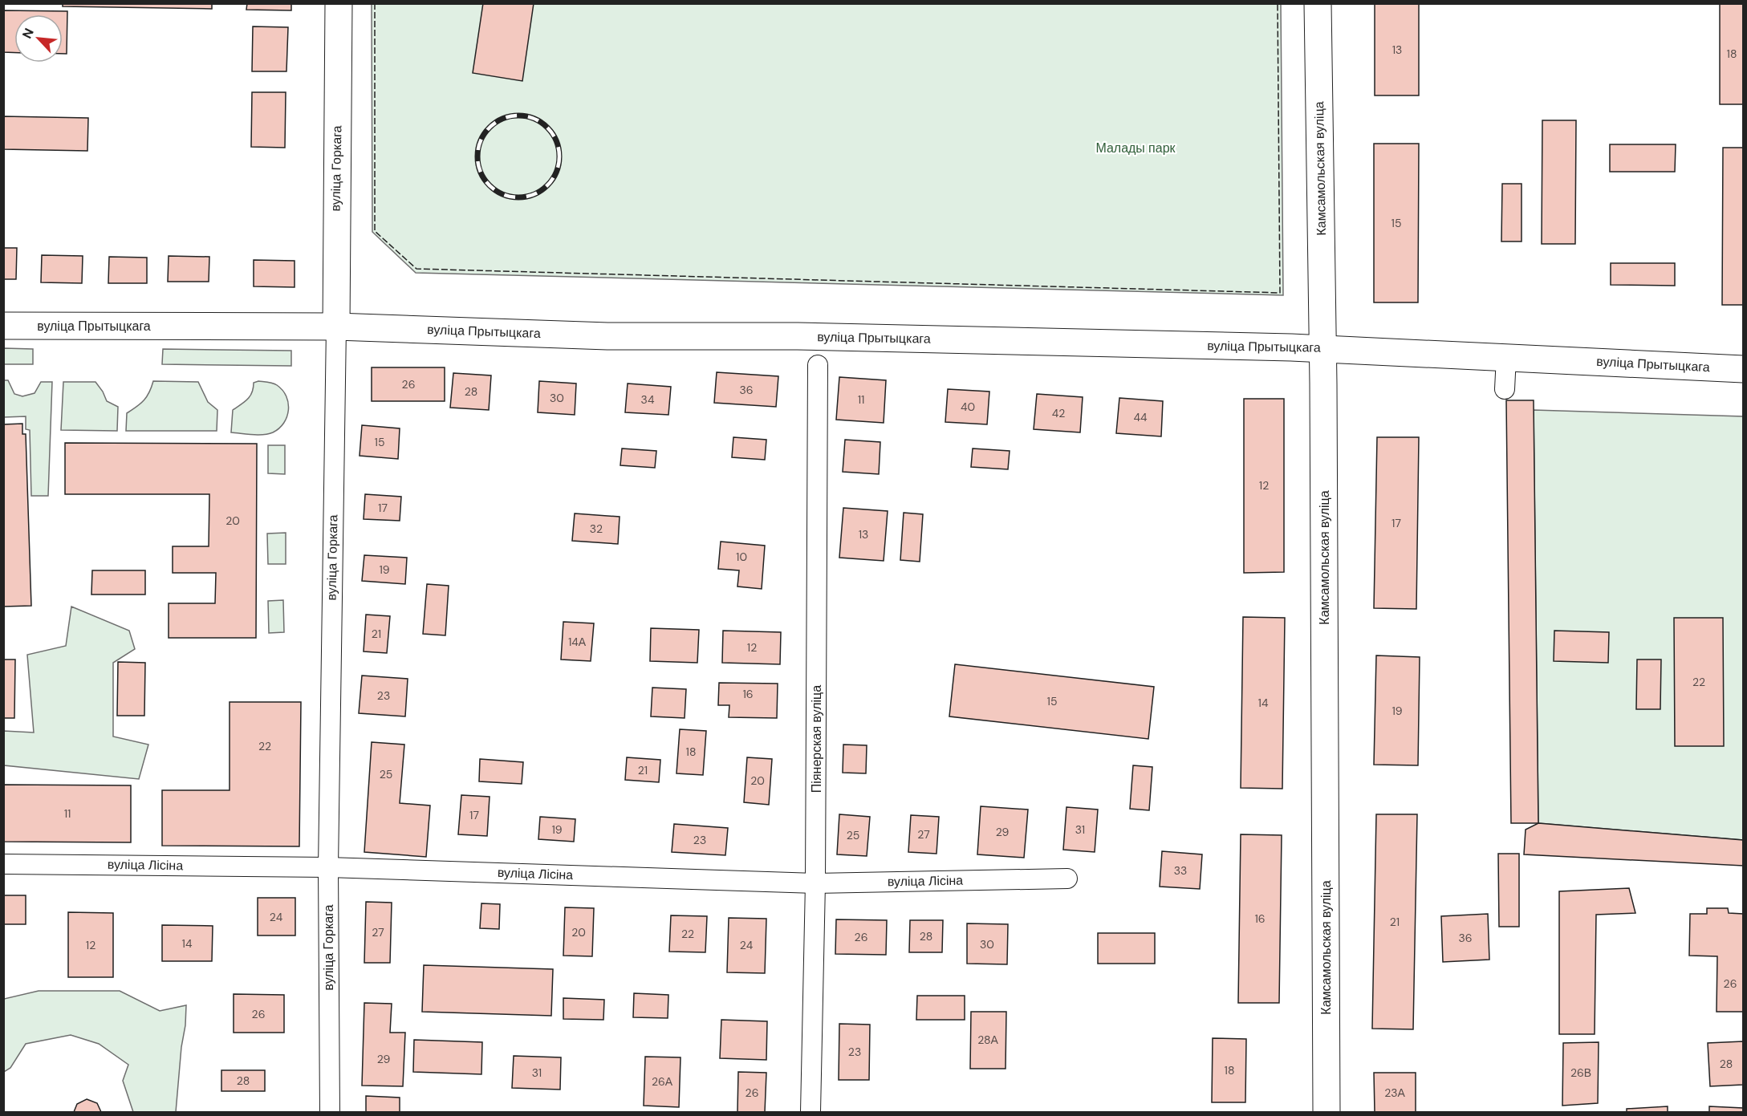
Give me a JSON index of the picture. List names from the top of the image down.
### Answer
{
  "streets": {
    "main road": ["вуліца Горкага", "Камсамольская вуліца", "вуліца Прытыцкага"],
    "street": ["Піянерская вуліца", "вуліца Лісіна"]
  },
  "crossings": [
    ["вуліца Горкага", "вуліца Прытыцкага"],
    ["вуліца Горкага", "вуліца Лісіна"],
    ["Камсамольская вуліца", "вуліца Прытыцкага"],
    ["Піянерская вуліца", "вуліца Лісіна"]
  ],
  "parks": ["Малады парк"],
  "house_numbers": [
    "13",
    "18",
    "15",
    "26",
    "36",
    "28",
    "30",
    "34",
    "11",
    "40",
    "42",
    "44",
    "15",
    "12",
    "17",
    "20",
    "17",
    "32",
    "13",
    "10",
    "19",
    "21",
    "14А",
    "12",
    "22",
    "16",
    "23",
    "15",
    "14",
    "19",
    "22",
    "18",
    "21",
    "25",
    "20",
    "11",
    "17",
    "19",
    "31",
    "29",
    "27",
    "25",
    "23",
    "33",
    "24",
    "16",
    "21",
    "27",
    "20",
    "22",
    "28",
    "26",
    "36",
    "14",
    "30",
    "12",
    "24",
    "26",
    "26",
    "28А",
    "23",
    "29",
    "28",
    "18",
    "31",
    "26В",
    "28",
    "26А",
    "26",
    "23А"
  ],
  "north": "top left"
}
